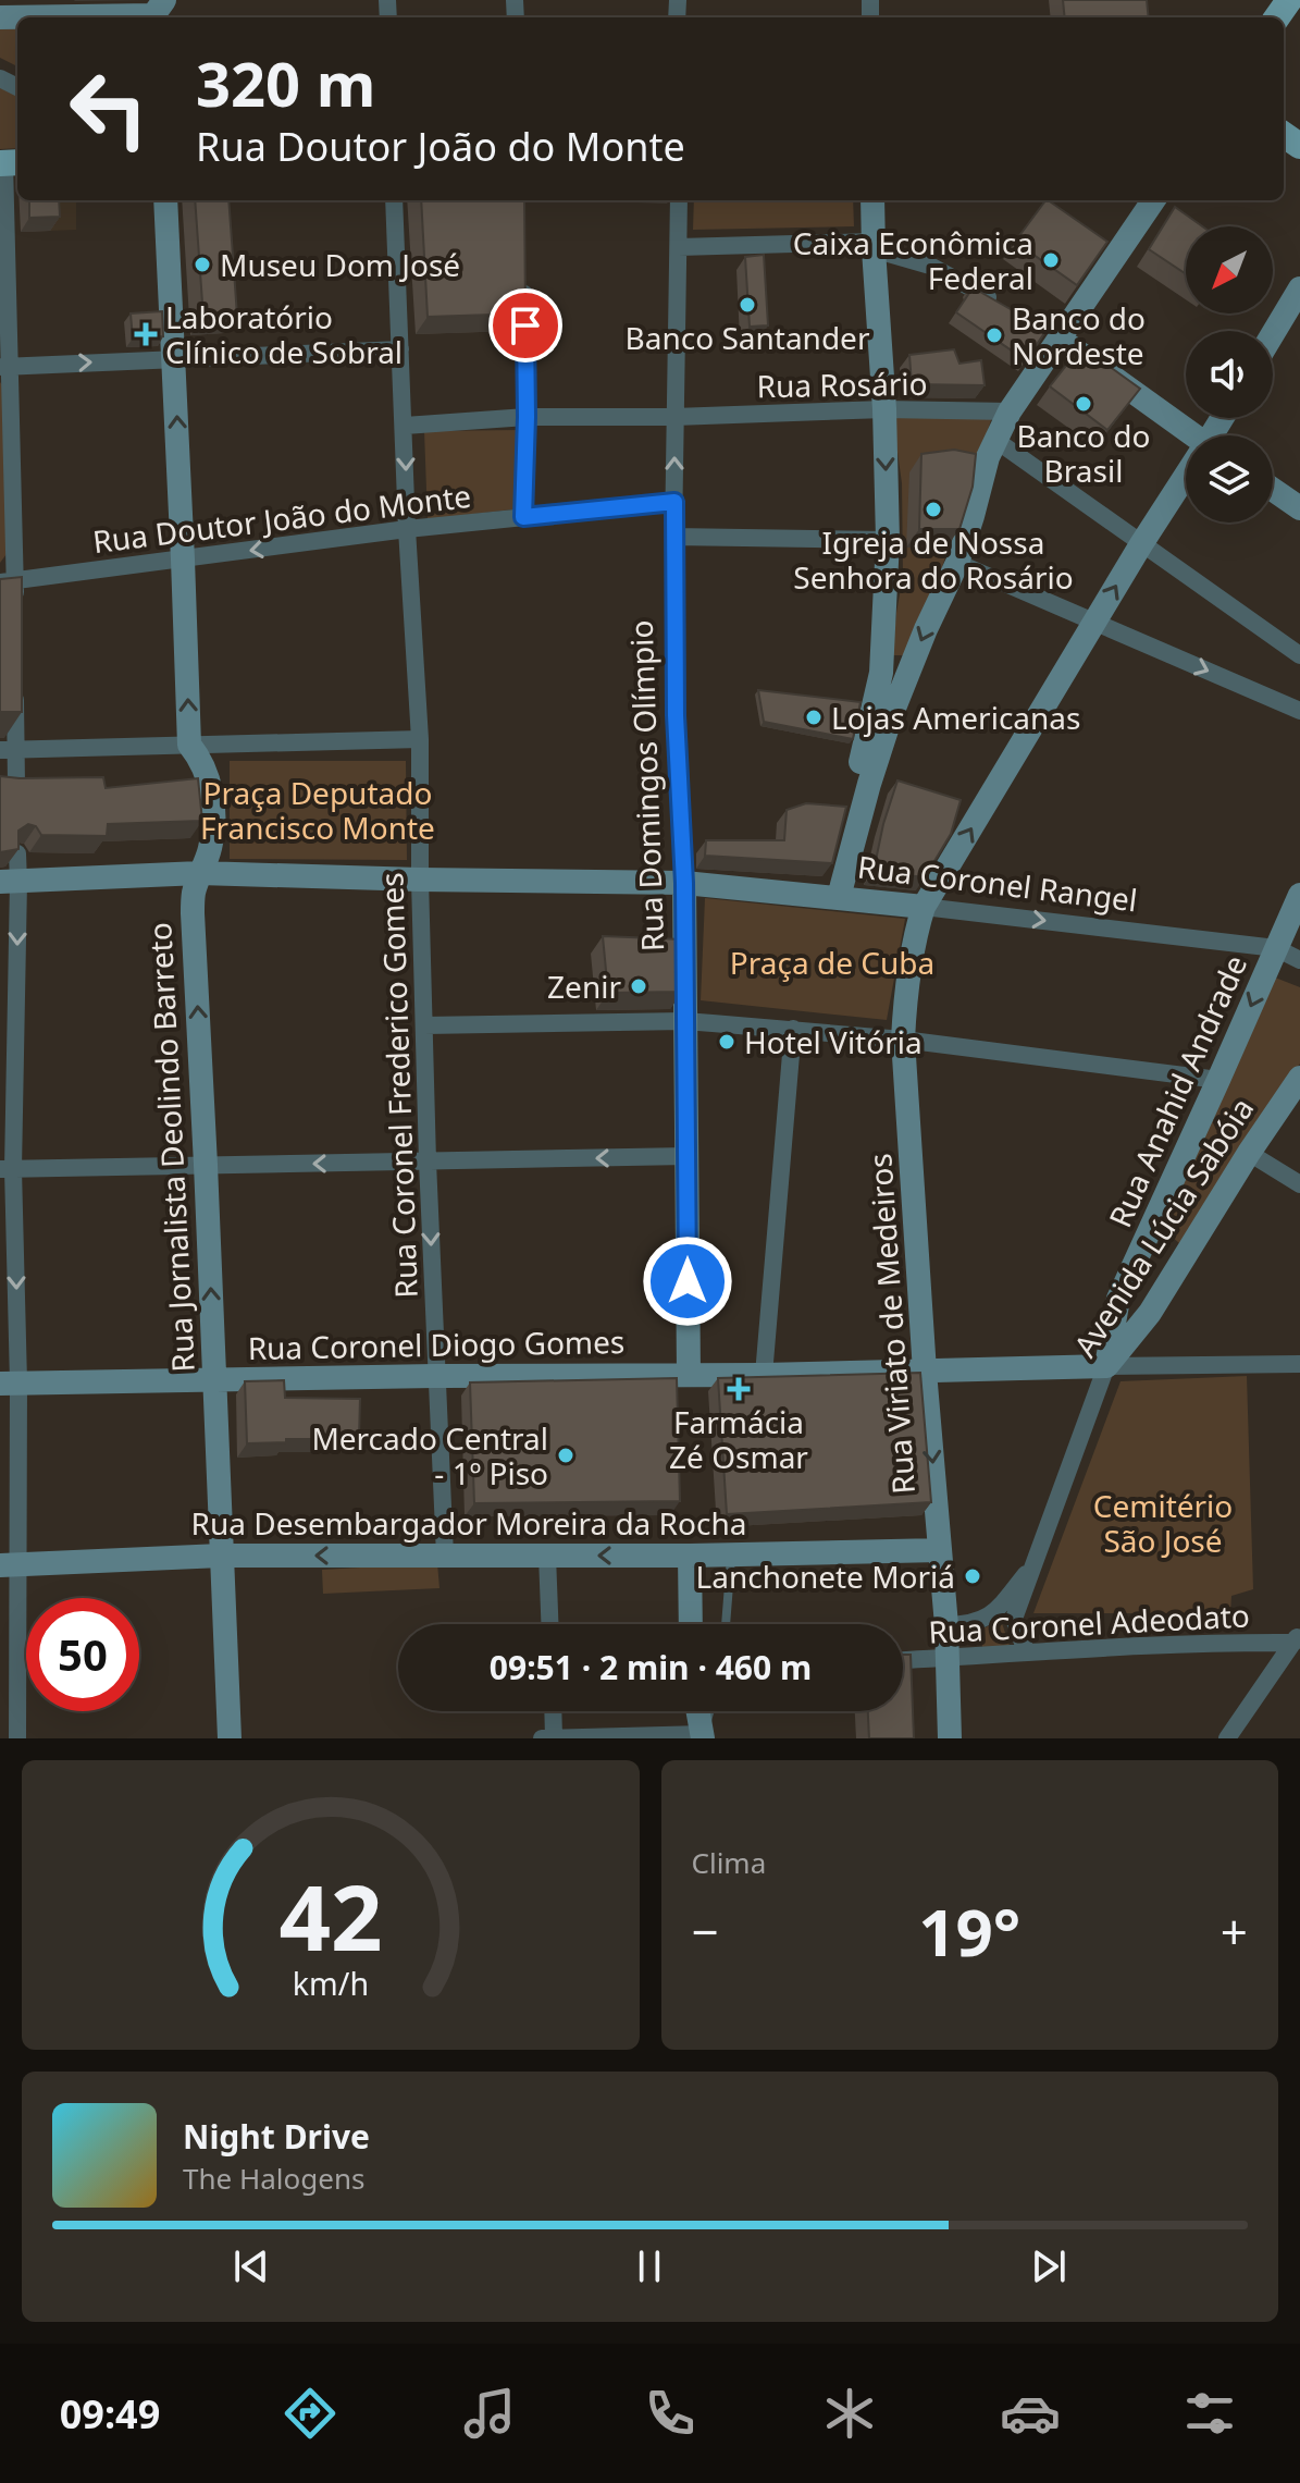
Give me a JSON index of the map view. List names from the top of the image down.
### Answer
{
  "streets": {
    "main road": [
      "Rua Domingos Olímpio",
      "Rua Coronel Rangel",
      "Rua Anahid Andrade",
      "Rua Jornalista Deolindo Barreto",
      "Avenida Lúcia Sabóia",
      "Rua Viriato de Medeiros",
      "Rua Coronel Diogo Gomes",
      "Rua Desembargador Moreira da Rocha"
    ],
    "street": [
      "Rua Rosário",
      "Rua Doutor João do Monte",
      "Rua Coronel Frederico Gomes",
      "Rua Coronel Adeodato"
    ]
  },
  "crossings": [
    ["Rua Rosário", "Rua Domingos Olímpio"],
    ["Rua Rosário", "Rua Coronel Frederico Gomes"],
    ["Rua Doutor João do Monte", "Rua Domingos Olímpio"],
    ["Rua Doutor João do Monte", "Rua Coronel Frederico Gomes"],
    ["Rua Doutor João do Monte", "Rua Jornalista Deolindo Barreto"],
    ["Rua Domingos Olímpio", "Rua Coronel Rangel"],
    ["Rua Domingos Olímpio", "Rua Coronel Diogo Gomes"],
    ["Rua Coronel Rangel", "Rua Coronel Frederico Gomes"],
    ["Rua Coronel Rangel", "Rua Anahid Andrade"],
    ["Rua Coronel Rangel", "Rua Jornalista Deolindo Barreto"],
    ["Rua Coronel Rangel", "Rua Viriato de Medeiros"],
    ["Rua Coronel Frederico Gomes", "Rua Coronel Diogo Gomes"],
    ["Rua Coronel Frederico Gomes", "Rua Desembargador Moreira da Rocha"],
    ["Rua Anahid Andrade", "Avenida Lúcia Sabóia"],
    ["Rua Anahid Andrade", "Rua Coronel Diogo Gomes"],
    ["Rua Jornalista Deolindo Barreto", "Rua Coronel Diogo Gomes"],
    ["Rua Jornalista Deolindo Barreto", "Rua Desembargador Moreira da Rocha"],
    ["Avenida Lúcia Sabóia", "Rua Viriato de Medeiros"],
    ["Avenida Lúcia Sabóia", "Rua Coronel Diogo Gomes"],
    ["Avenida Lúcia Sabóia", "Rua Coronel Adeodato"],
    ["Rua Viriato de Medeiros", "Rua Coronel Diogo Gomes"],
    ["Rua Viriato de Medeiros", "Rua Desembargador Moreira da Rocha"],
    ["Rua Viriato de Medeiros", "Rua Coronel Adeodato"]
  ],
  "one_way": ["Rua Jornalista Deolindo Barreto", "Rua Desembargador Moreira da Rocha"],
  "parks": ["Praça Deputado Francisco Monte", "Praça de Cuba", "Cemitério São José"],
  "places": {
    "other": [
      "Caixa Econômica Federal",
      "Museu Dom José",
      "Banco Santander",
      "Banco do Nordeste",
      "Banco do Brasil",
      "Igreja de Nossa Senhora do Rosário",
      "Lojas Americanas",
      "Zenir",
      "Hotel Vitória",
      "Mercado Central - 1º Piso",
      "Lanchonete Moriá"
    ],
    "health": ["Laboratório Clínico de Sobral", "Farmácia Zé Osmar"]
  },
  "north": "bottom left",
  "page": {
    "turn": ["320 m", "Rua Doutor João do Monte"],
    "limit": "50",
    "trip": "09:51 · 2 min · 460 m",
    "tile": "Clima",
    "heat": ["−", "19°", "+"],
    "song": ["Night Drive", "The Halogens"],
    "tabs": "09:49",
    "gauge": ["42", "km/h"]
  }
}
